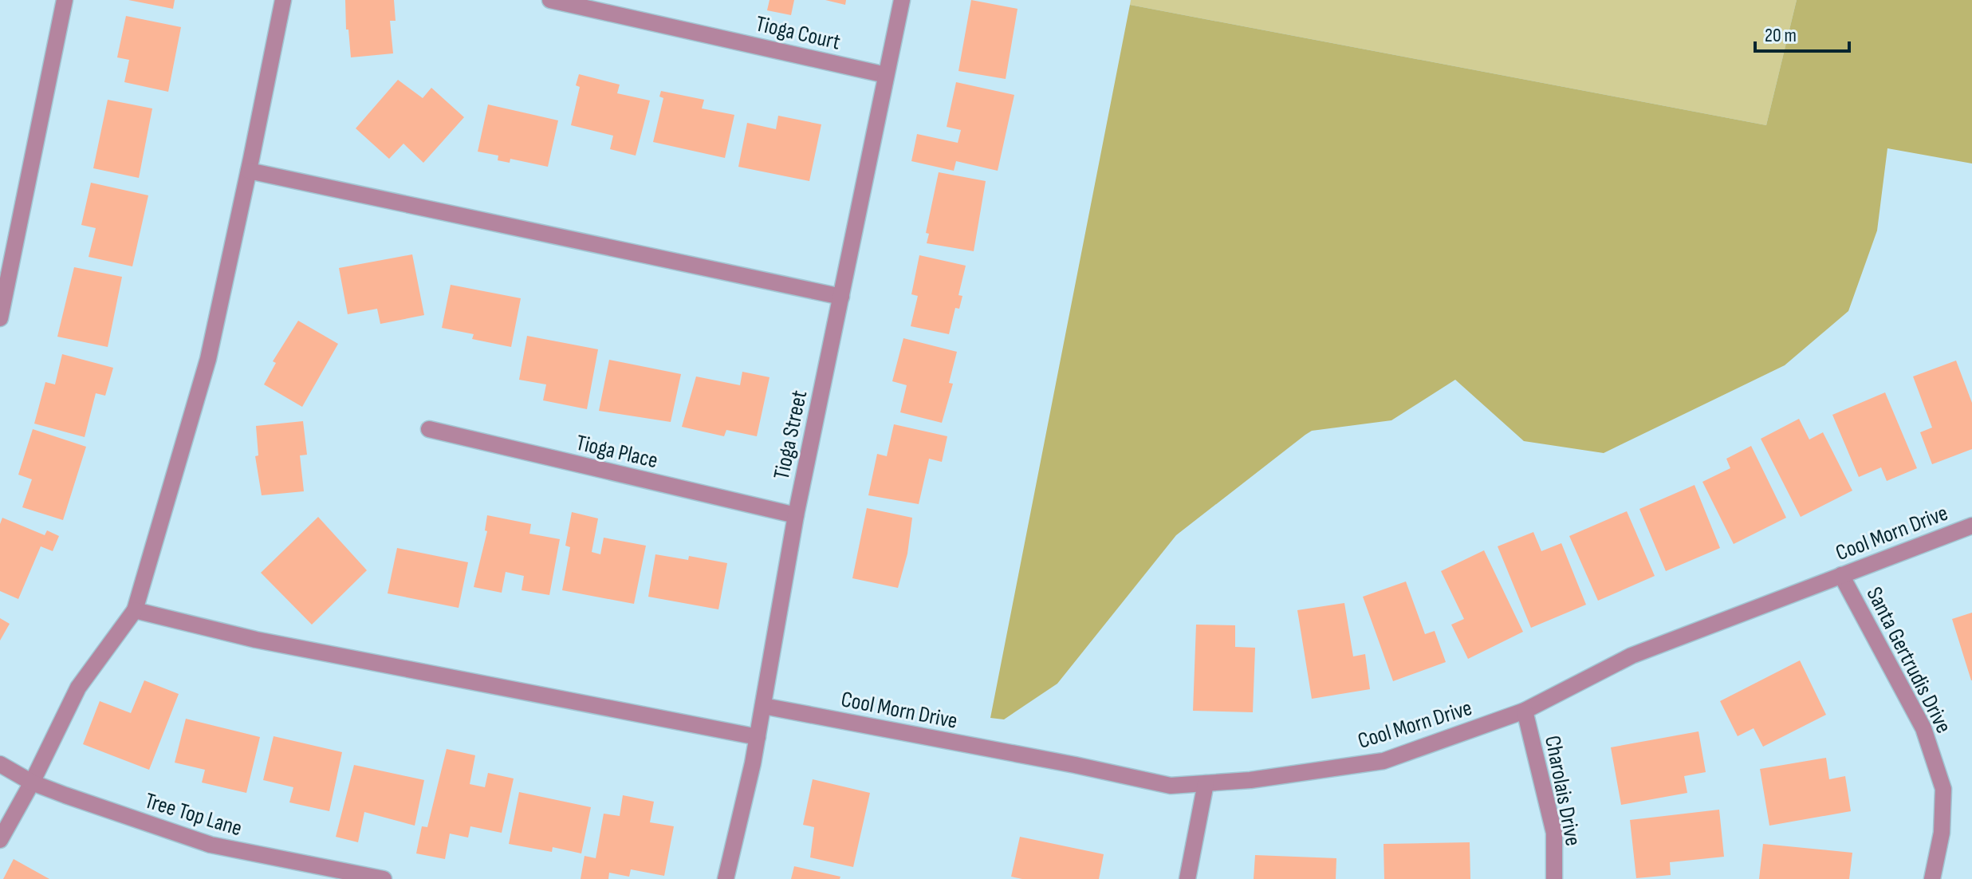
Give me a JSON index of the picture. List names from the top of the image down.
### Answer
{
  "streets": {
    "street": [
      "Tioga Court",
      "Tioga Street",
      "Tioga Place",
      "Cool Morn Drive",
      "Santa Gertrudis Drive",
      "Charolais Drive",
      "Tree Top Lane"
    ]
  },
  "crossings": [
    ["Tioga Court", "Tioga Street"],
    ["Tioga Street", "Tioga Place"],
    ["Tioga Street", "Cool Morn Drive"],
    ["Cool Morn Drive", "Santa Gertrudis Drive"],
    ["Cool Morn Drive", "Charolais Drive"]
  ],
  "scale_bar": "20 m"
}
